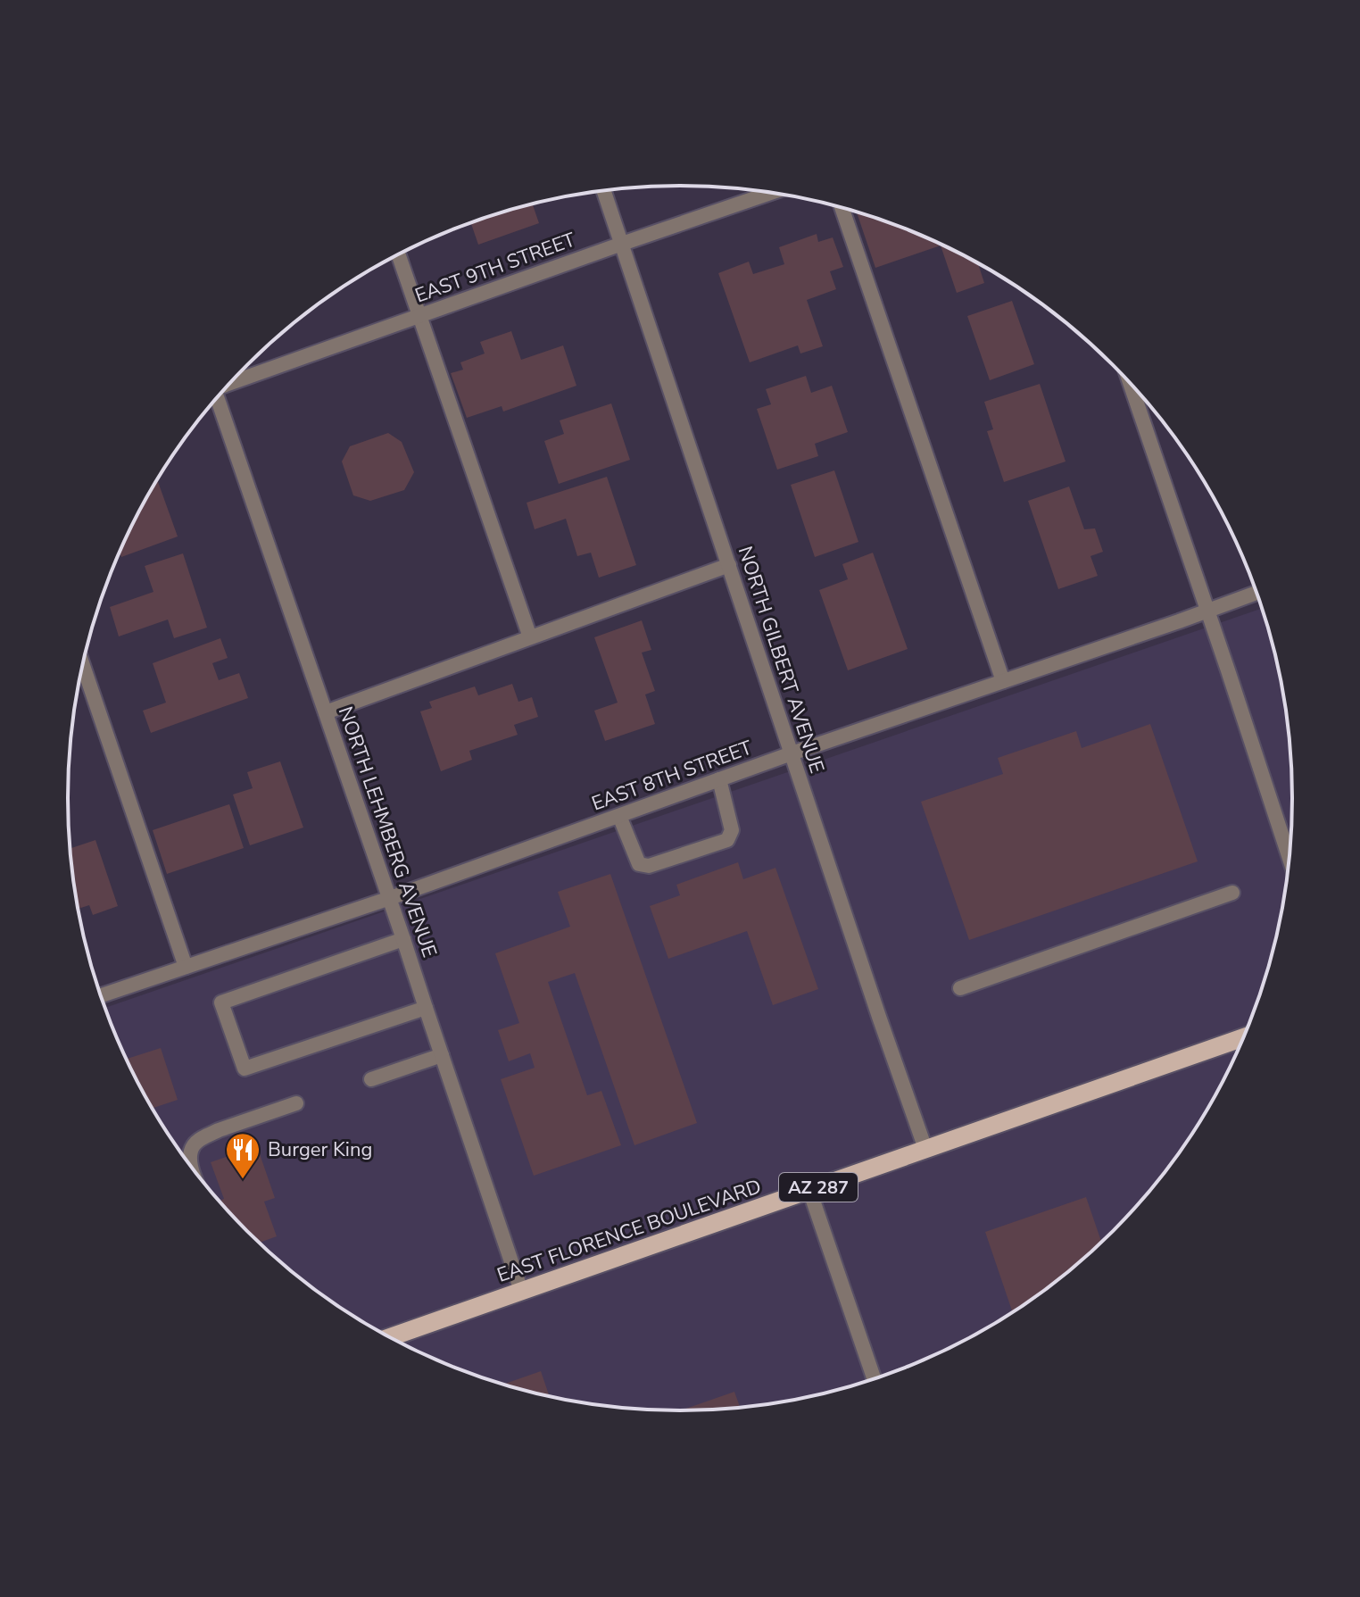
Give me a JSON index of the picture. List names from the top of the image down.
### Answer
{
  "streets": {
    "main road": ["AZ 287", "EAST FLORENCE BOULEVARD"],
    "street": [
      "EAST 9TH STREET",
      "NORTH GILBERT AVENUE",
      "EAST 8TH STREET",
      "NORTH LEHMBERG AVENUE"
    ]
  },
  "crossings": [
    ["EAST 9TH STREET", "NORTH GILBERT AVENUE"],
    ["NORTH GILBERT AVENUE", "EAST 8TH STREET"],
    ["NORTH GILBERT AVENUE", "EAST FLORENCE BOULEVARD"],
    ["EAST 8TH STREET", "NORTH LEHMBERG AVENUE"],
    ["NORTH LEHMBERG AVENUE", "EAST FLORENCE BOULEVARD"]
  ],
  "places": {
    "restaurant": ["Burger King"]
  }
}
